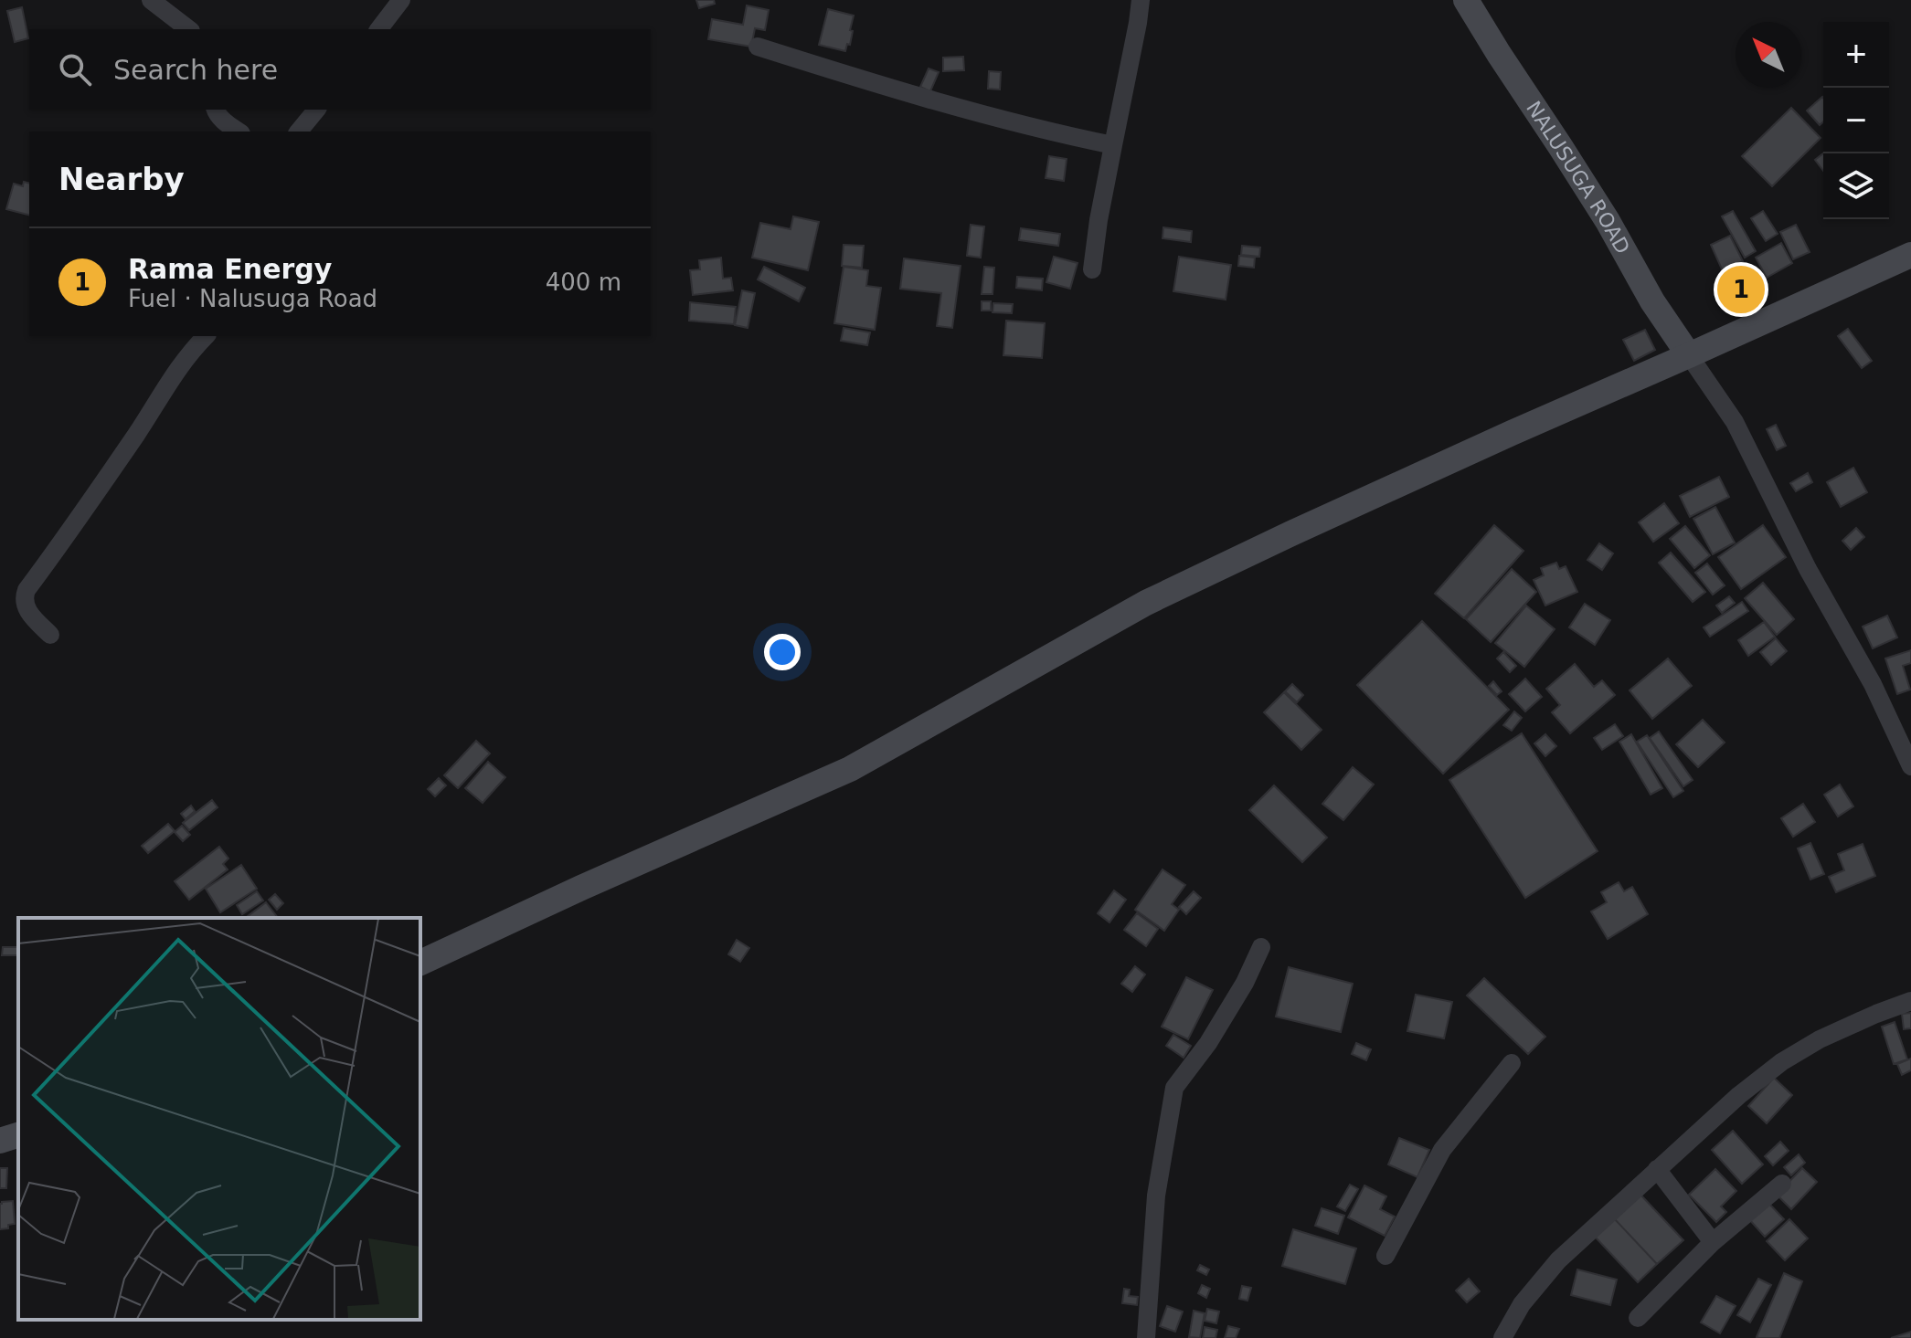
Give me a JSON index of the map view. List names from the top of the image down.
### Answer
{
  "streets": {
    "street": ["NALUSUGA ROAD"]
  },
  "north": "top left",
  "page": {
    "map_buttons": ["+", "−"],
    "search": "Search here",
    "heading": "Nearby",
    "list": [
      {
        "mark": "1",
        "name": "Rama Energy",
        "note": "Fuel · Nalusuga Road",
        "value": "400 m"
      }
    ],
    "pins": "1"
  }
}
